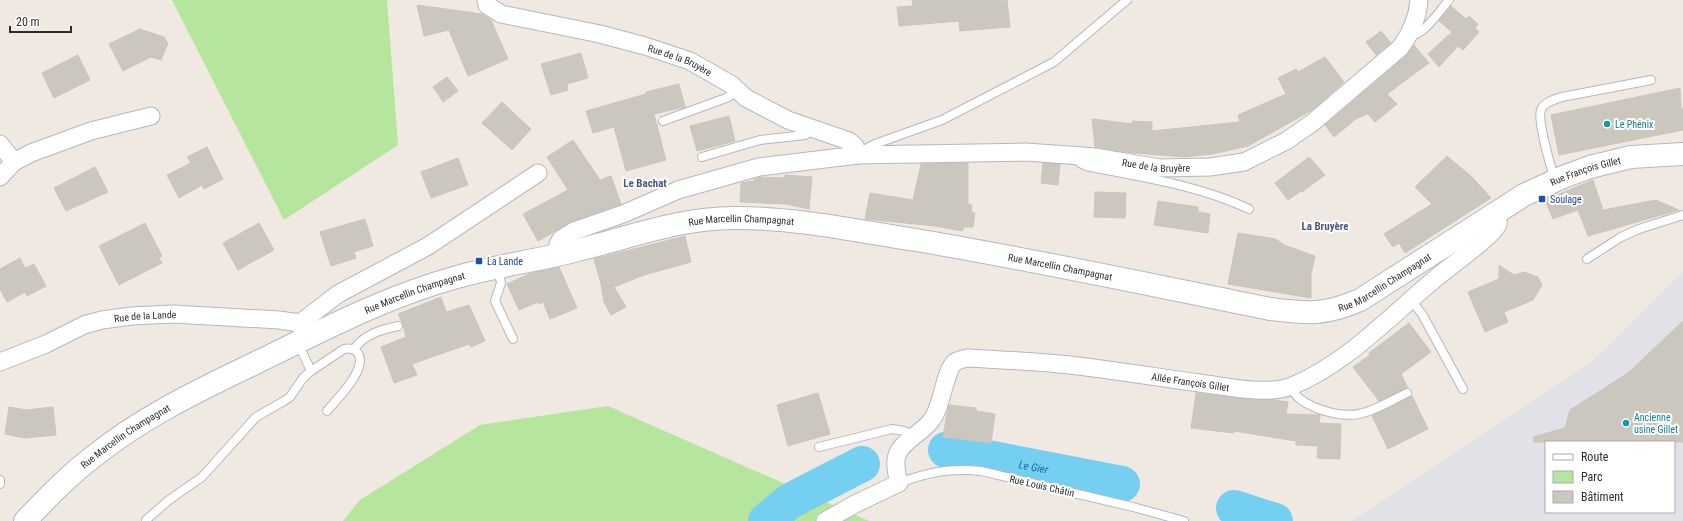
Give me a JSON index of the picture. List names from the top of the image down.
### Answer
{
  "streets": {
    "main road": ["Rue François Gillet", "Rue Marcellin Champagnat"],
    "street": ["Rue de la Bruyère", "Rue de la Lande", "Allée François Gillet"],
    "lane": ["Rue Louis Châtin"]
  },
  "crossings": [
    ["Rue de la Bruyère", "Rue Marcellin Champagnat"],
    ["Rue François Gillet", "Rue Marcellin Champagnat"],
    ["Rue François Gillet", "Allée François Gillet"],
    ["Rue Marcellin Champagnat", "Rue de la Lande"],
    ["Rue Marcellin Champagnat", "Allée François Gillet"],
    ["Allée François Gillet", "Rue Louis Châtin"]
  ],
  "districts": ["Le Bachat", "La Bruyère"],
  "water": ["Le Gier"],
  "places": {
    "other": ["Le Phénix", "Ancienne usine Gillet"],
    "transit": ["Soulage", "La Lande"]
  },
  "legend": ["Route", "Parc", "Bâtiment"],
  "scale_bar": "20 m"
}
